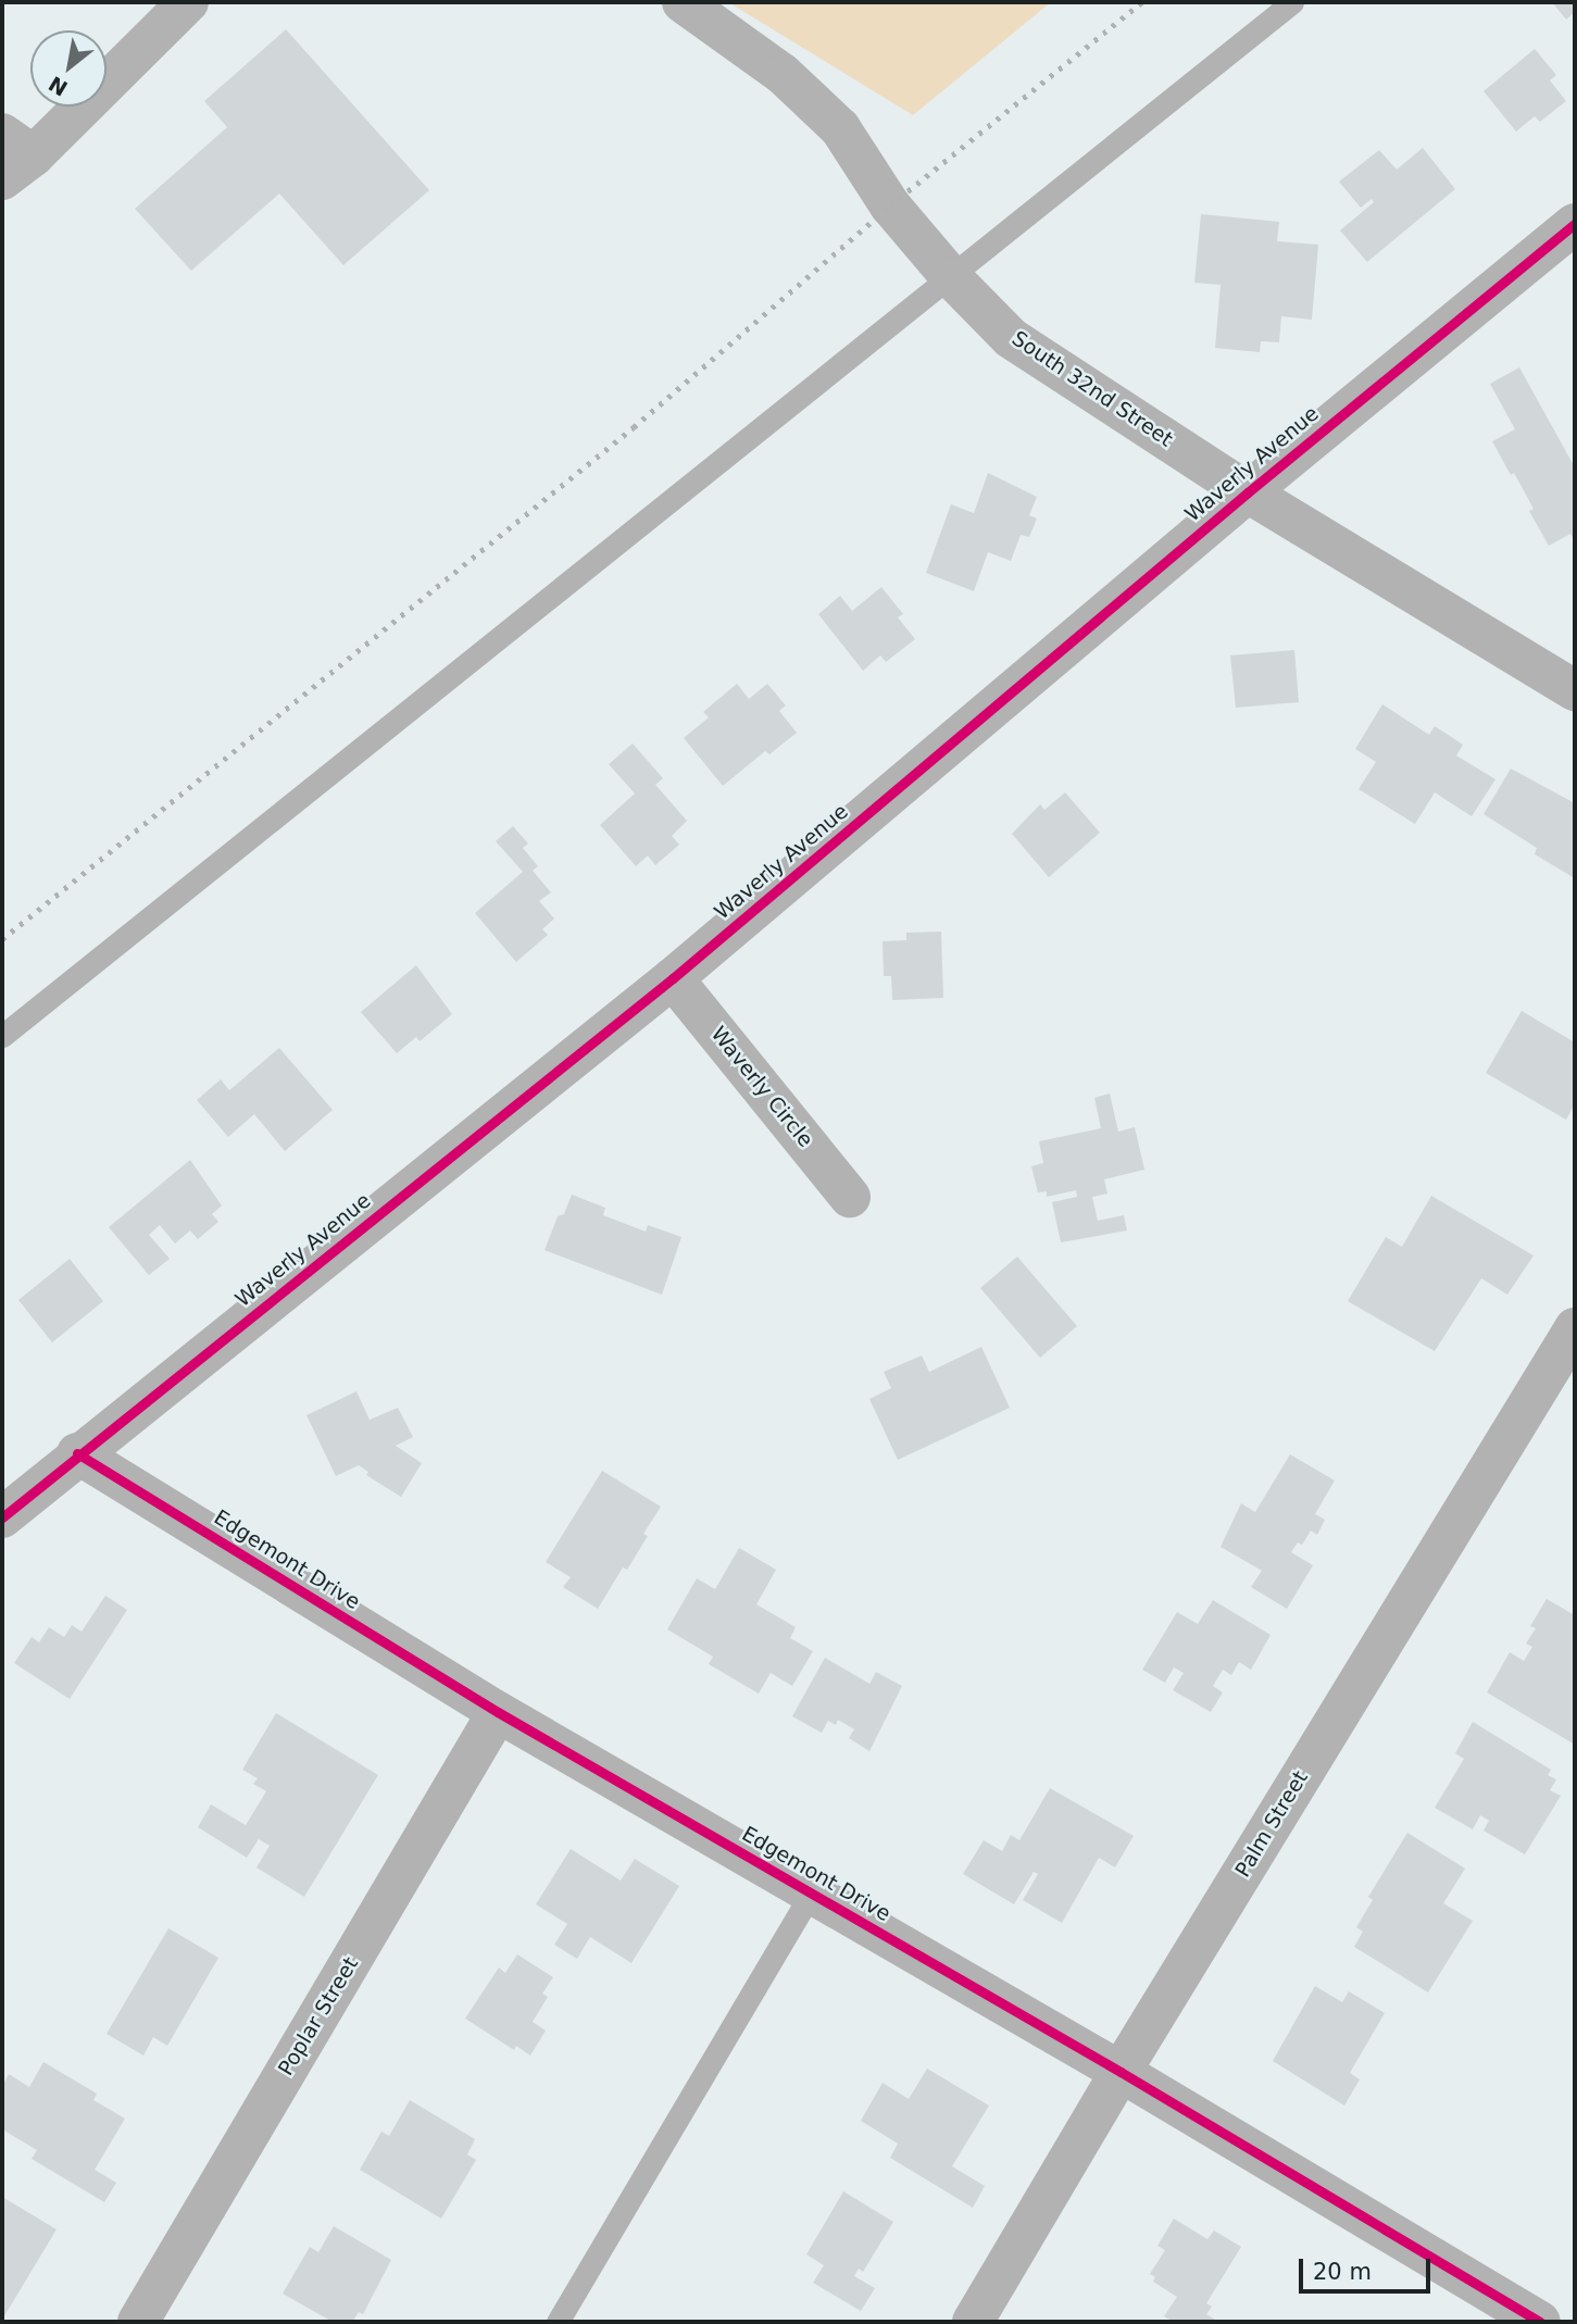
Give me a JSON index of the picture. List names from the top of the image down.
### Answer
{
  "streets": {
    "street": [
      "South 32nd Street",
      "Waverly Avenue",
      "Waverly Circle",
      "Edgemont Drive",
      "Palm Street",
      "Poplar Street"
    ]
  },
  "crossings": [
    ["South 32nd Street", "Waverly Avenue"],
    ["Waverly Avenue", "Waverly Circle"],
    ["Waverly Avenue", "Edgemont Drive"],
    ["Edgemont Drive", "Palm Street"],
    ["Edgemont Drive", "Poplar Street"]
  ],
  "scale_bar": "20 m",
  "north": "bottom left"
}
